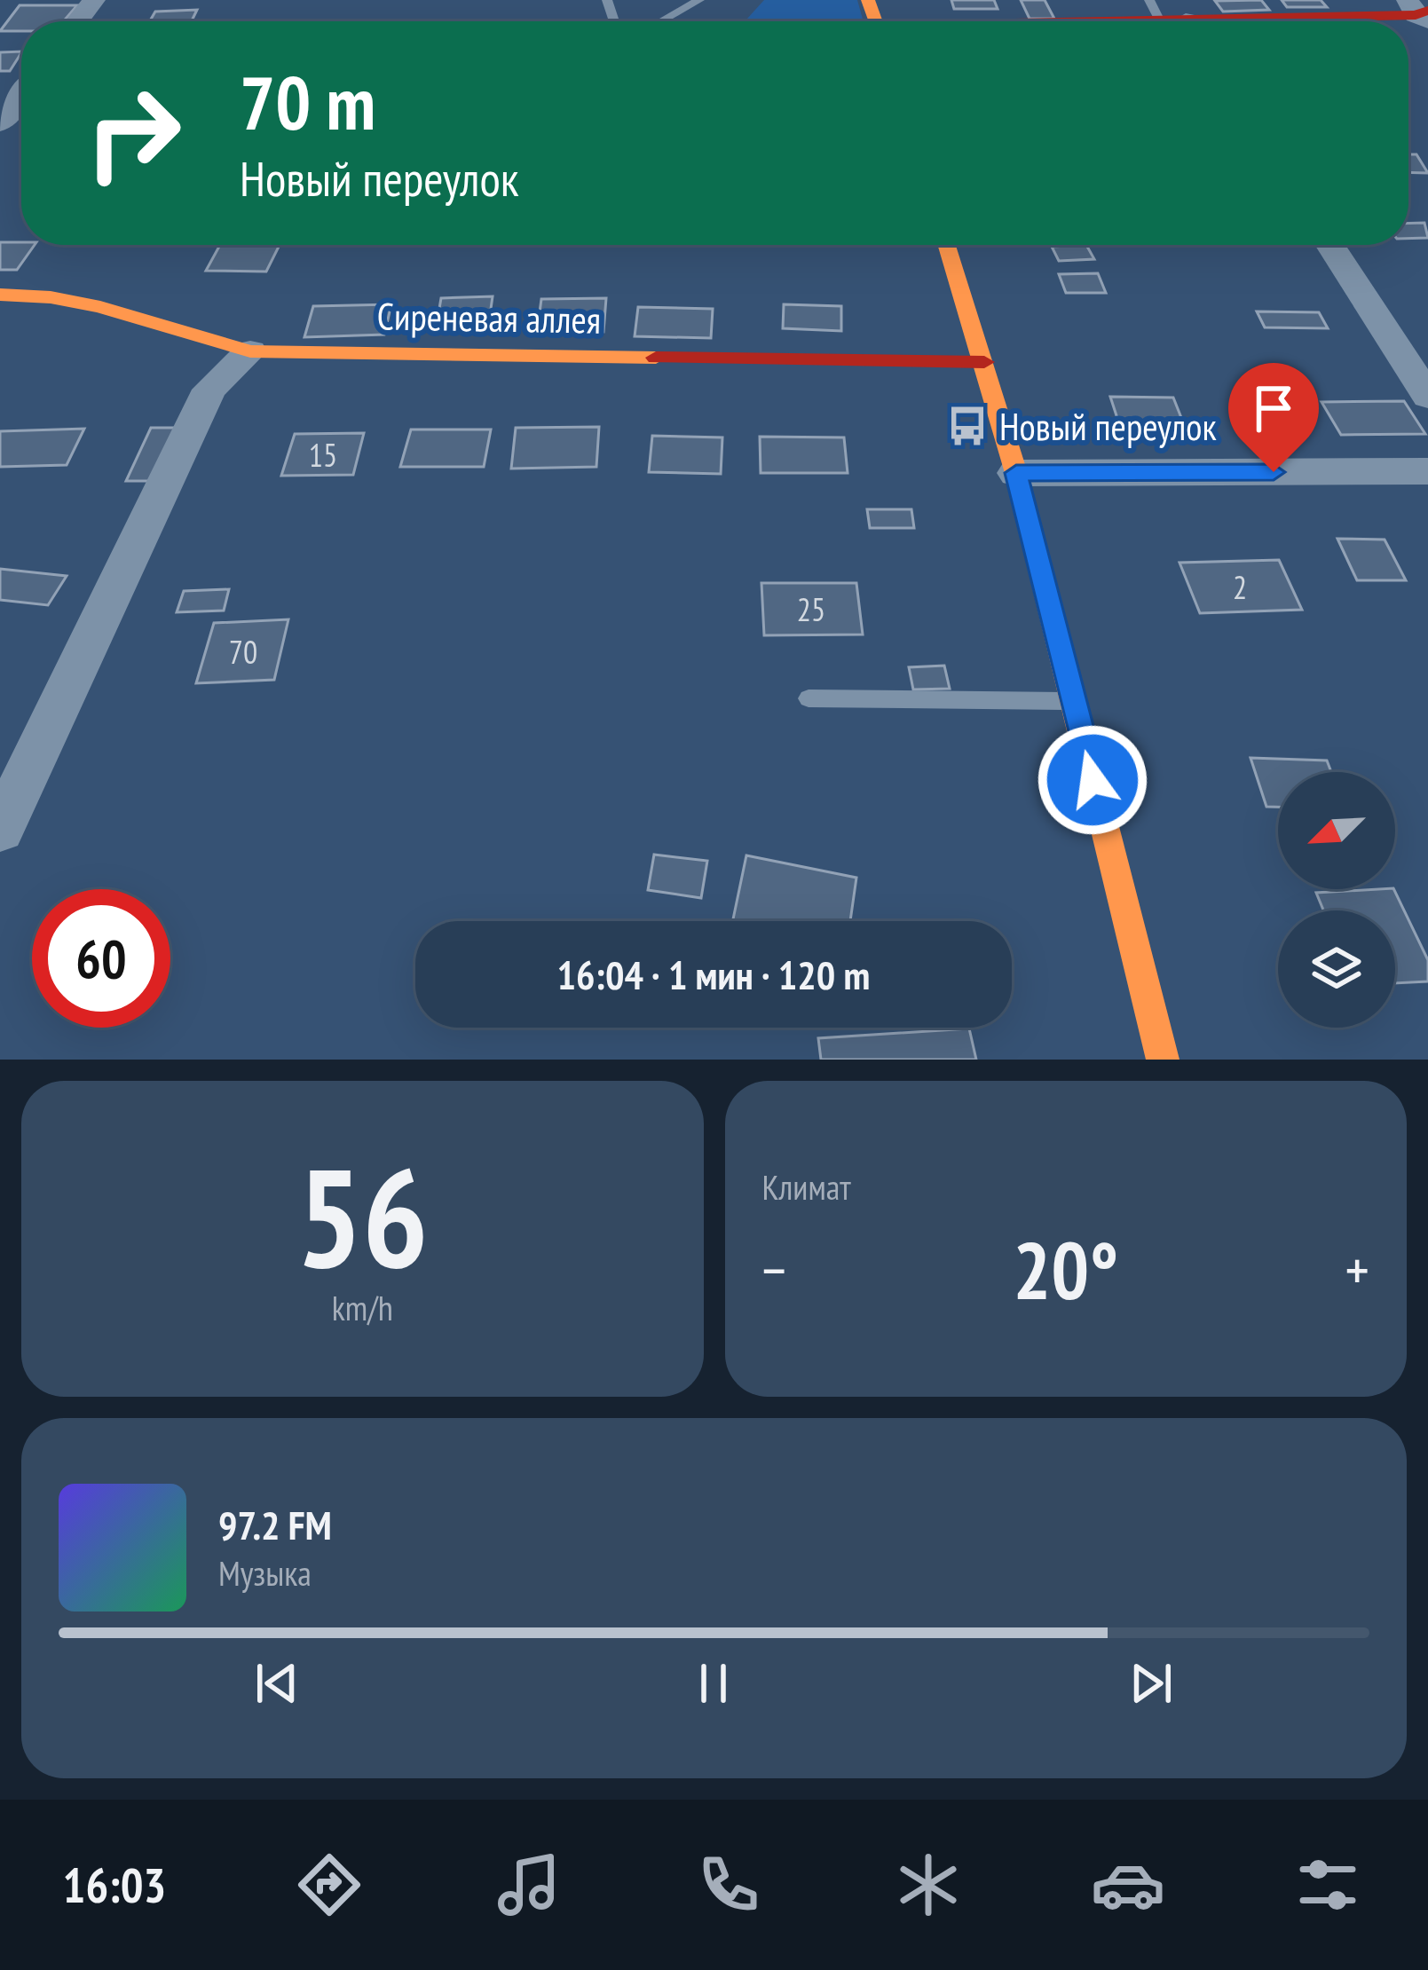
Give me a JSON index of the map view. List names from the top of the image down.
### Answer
{
  "streets": {
    "street": ["Сиреневая аллея"]
  },
  "places": {
    "bus stop": ["Новый переулок"]
  },
  "house_numbers": [
    "15",
    "2",
    "25",
    "70"
  ],
  "north": "bottom left",
  "page": {
    "turn": ["70 m", "Новый переулок"],
    "limit": "60",
    "trip": "16:04 · 1 мин · 120 m",
    "tile": [
      ["56", "km/h"],
      "Климат"
    ],
    "heat": ["−", "20°", "+"],
    "song": ["97.2 FM", "Музыка"],
    "tabs": "16:03"
  }
}
